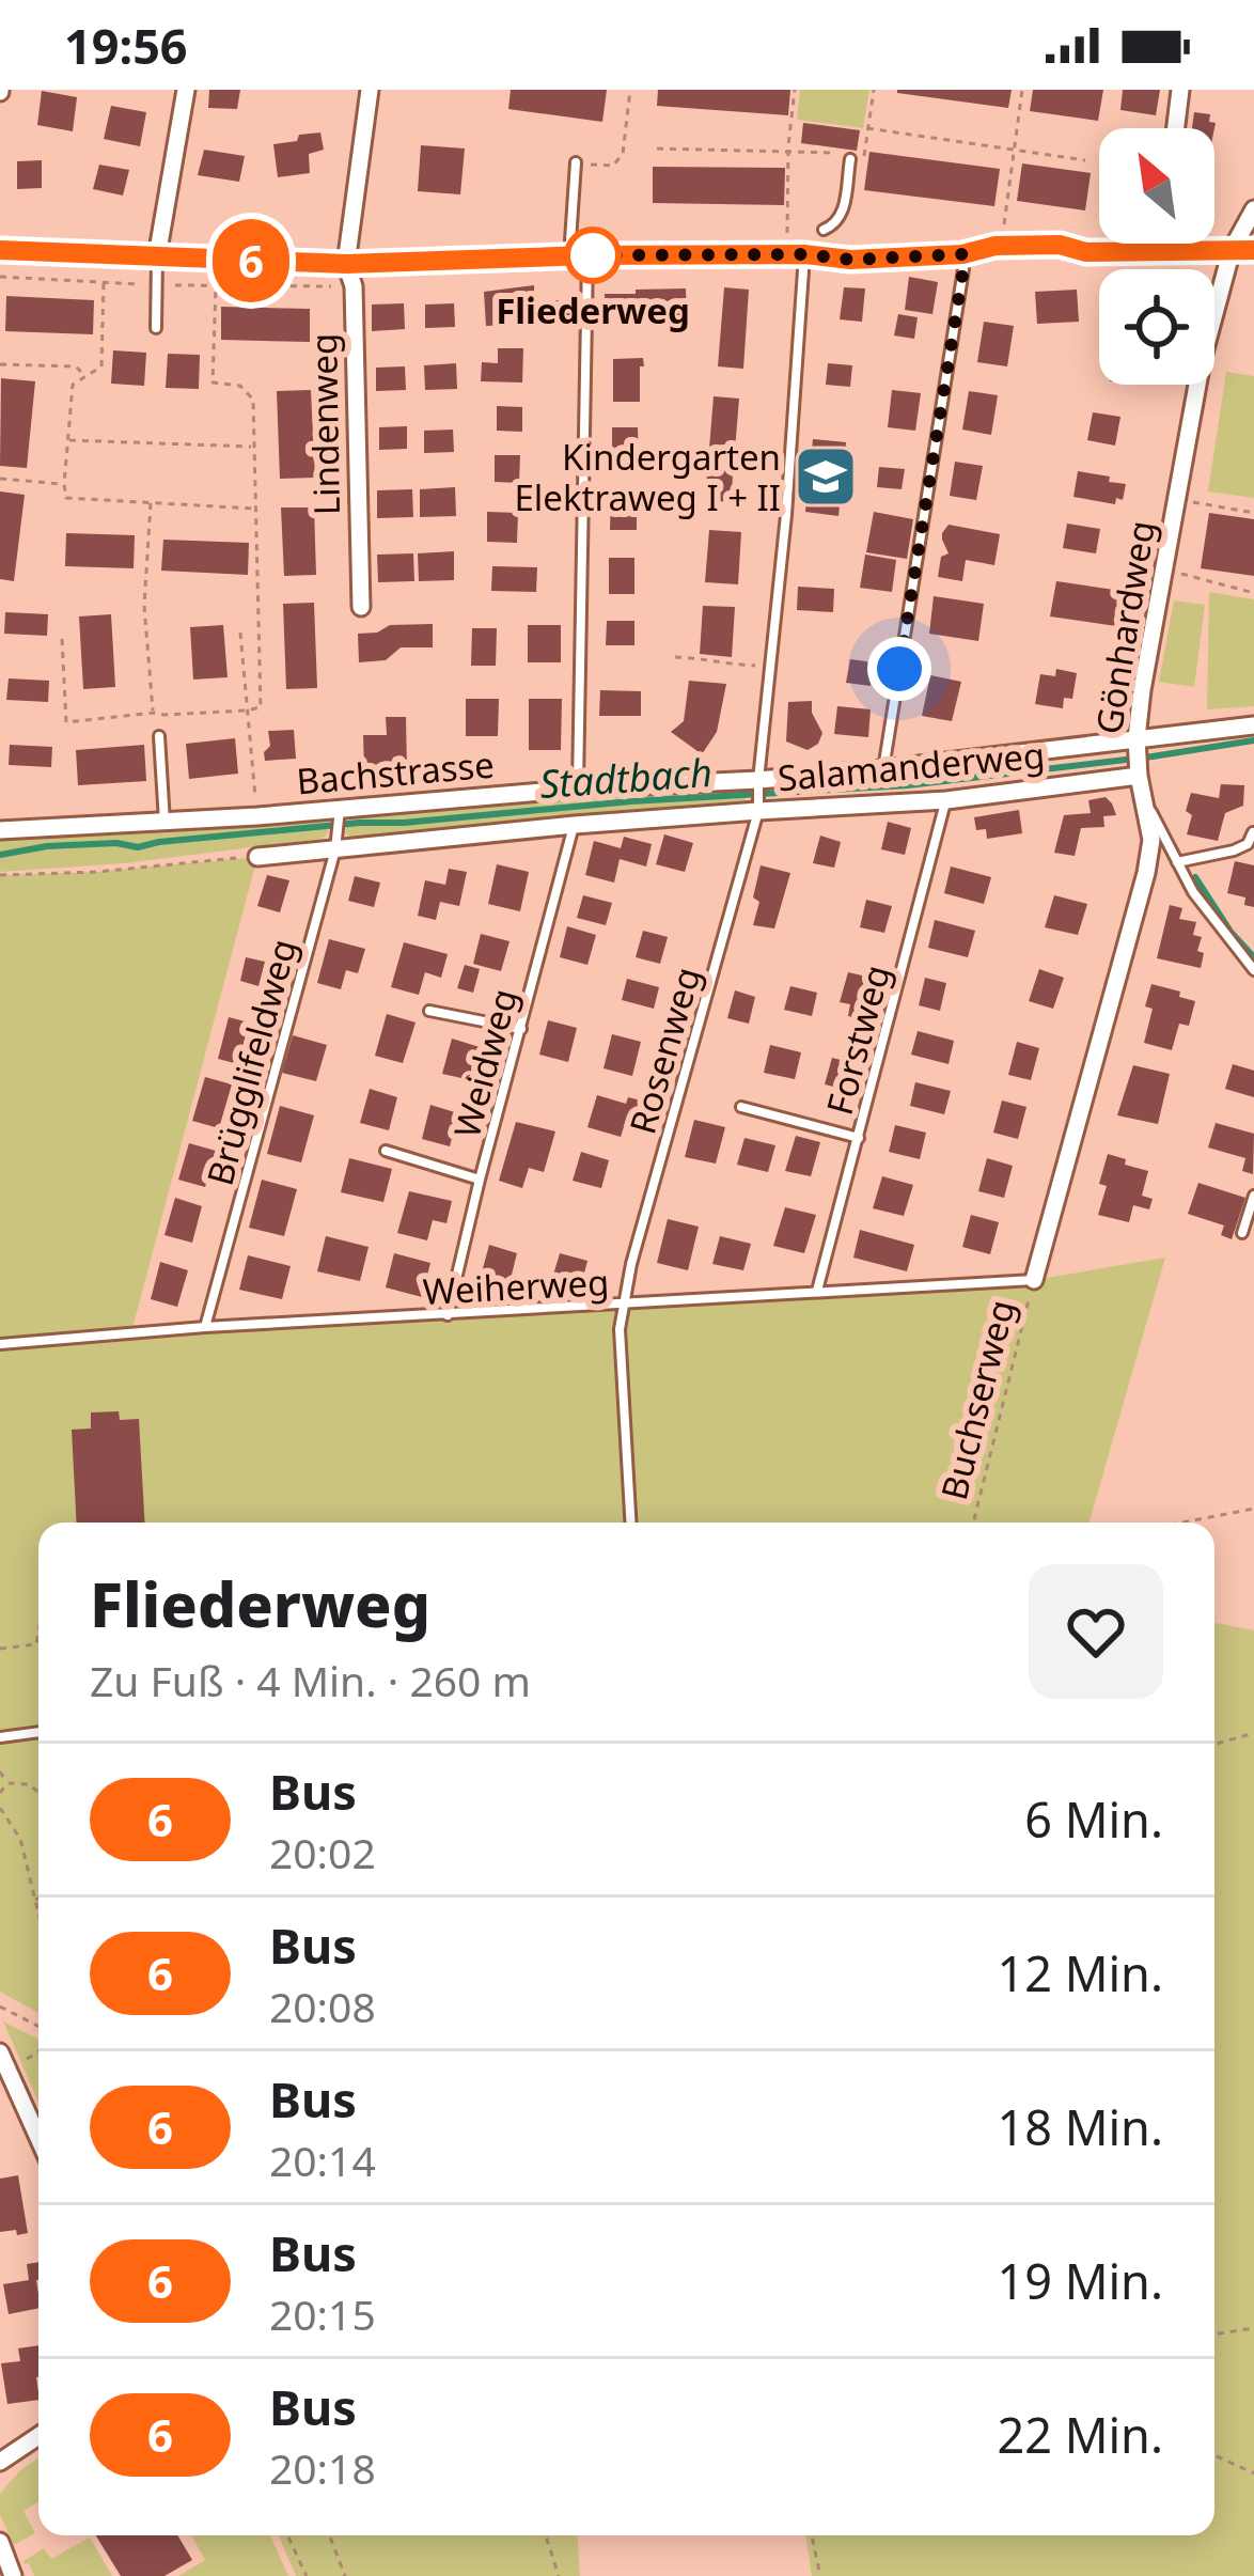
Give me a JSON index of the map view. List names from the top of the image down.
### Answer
{
  "streets": {
    "street": [
      "Lindenweg",
      "Gönhardweg",
      "Salamanderweg",
      "Bachstrasse"
    ],
    "lane": [
      "Forstweg",
      "Rosenweg",
      "Brügglifeldweg",
      "Weidweg",
      "Weiherweg"
    ],
    "path": ["Buchserweg"]
  },
  "crossings": [
    ["Gönhardweg", "Salamanderweg"],
    ["Gönhardweg", "Bachstrasse"],
    ["Gönhardweg", "Weiherweg"],
    ["Gönhardweg", "Buchserweg"],
    ["Salamanderweg", "Forstweg"],
    ["Salamanderweg", "Rosenweg"],
    ["Salamanderweg", "Brügglifeldweg"],
    ["Salamanderweg", "Weidweg"],
    ["Bachstrasse", "Rosenweg"],
    ["Bachstrasse", "Brügglifeldweg"],
    ["Forstweg", "Weiherweg"],
    ["Rosenweg", "Weiherweg"],
    ["Brügglifeldweg", "Weiherweg"],
    ["Weidweg", "Weiherweg"],
    ["Weiherweg", "Buchserweg"]
  ],
  "water": ["Stadtbach"],
  "places": {
    "other": ["Fliederweg"],
    "school or university": ["Kindergarten Elektraweg I + II"]
  },
  "lines": ["bus line 6"],
  "north": "top left",
  "page": {
    "status": "19:56",
    "on_map": "6",
    "heading": ["Fliederweg", "Zu Fuß · 4 Min. · 260 m"],
    "list": [
      {
        "mark": "6",
        "name": "Bus",
        "note": "20:02",
        "value": "6 Min."
      },
      {
        "mark": "6",
        "name": "Bus",
        "note": "20:08",
        "value": "12 Min."
      },
      {
        "mark": "6",
        "name": "Bus",
        "note": "20:14",
        "value": "18 Min."
      },
      {
        "mark": "6",
        "name": "Bus",
        "note": "20:15",
        "value": "19 Min."
      },
      {
        "mark": "6",
        "name": "Bus",
        "note": "20:18",
        "value": "22 Min."
      }
    ]
  }
}
